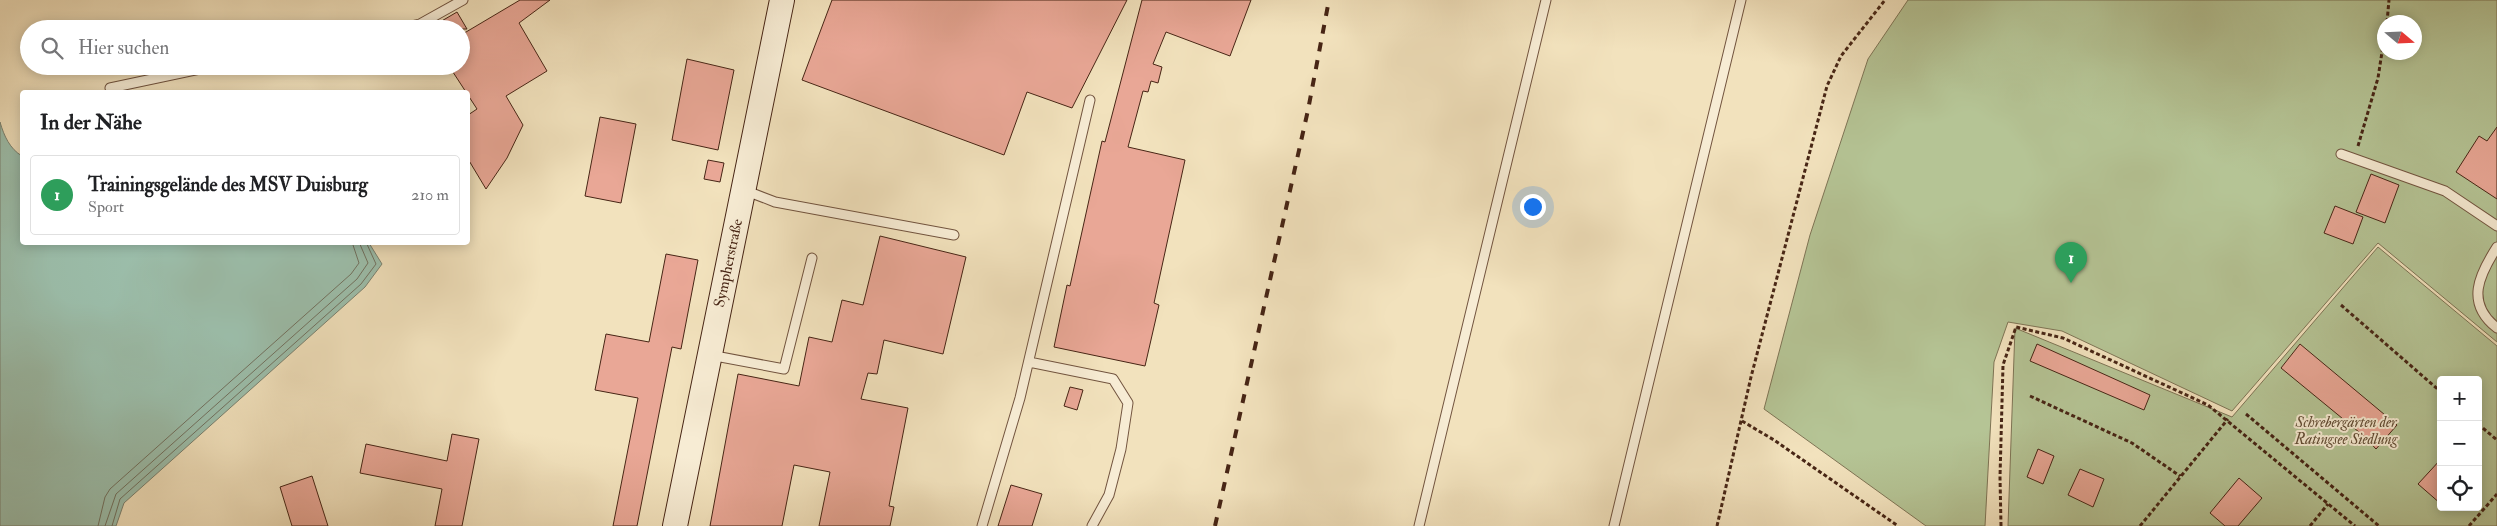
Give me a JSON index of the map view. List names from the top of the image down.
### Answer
{
  "streets": {
    "street": ["Sympherstraße"]
  },
  "parks": ["Schrebergärten der Ratingsee Siedlung"],
  "north": "right",
  "page": {
    "search": "Hier suchen",
    "heading": "In der Nähe",
    "list": [
      {
        "mark": "1",
        "name": "Trainingsgelände des MSV Duisburg",
        "note": "Sport",
        "value": "210 m"
      }
    ],
    "pins": "1",
    "map_buttons": ["+", "−"]
  }
}
